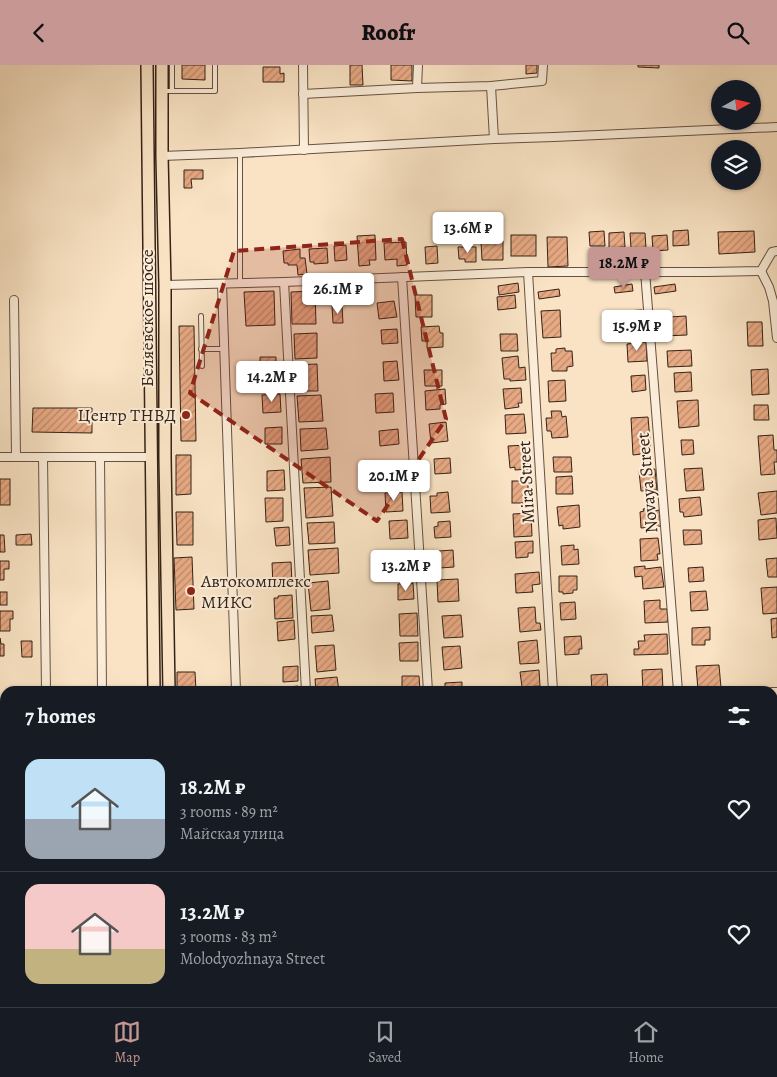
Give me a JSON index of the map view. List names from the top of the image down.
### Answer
{
  "streets": {
    "main road": ["Беляевское шоссе"],
    "street": ["Mira Street", "Novaya Street"]
  },
  "places": ["Центр ТНВД", "Автокомплекс МИКС"],
  "north": "right",
  "page": {
    "header": "Roofr",
    "price": [
      "13.6M ₽",
      "18.2M ₽",
      "26.1M ₽",
      "15.9M ₽",
      "14.2M ₽",
      "20.1M ₽",
      "13.2M ₽"
    ],
    "heading": "7 homes",
    "list": [
      {
        "name": "18.2M ₽",
        "note": "3 rooms · 89 m² · Майская улица"
      },
      {
        "name": "13.2M ₽",
        "note": "3 rooms · 83 m² · Molodyozhnaya Street"
      }
    ],
    "tabs": ["Map", "Saved", "Home"]
  }
}
